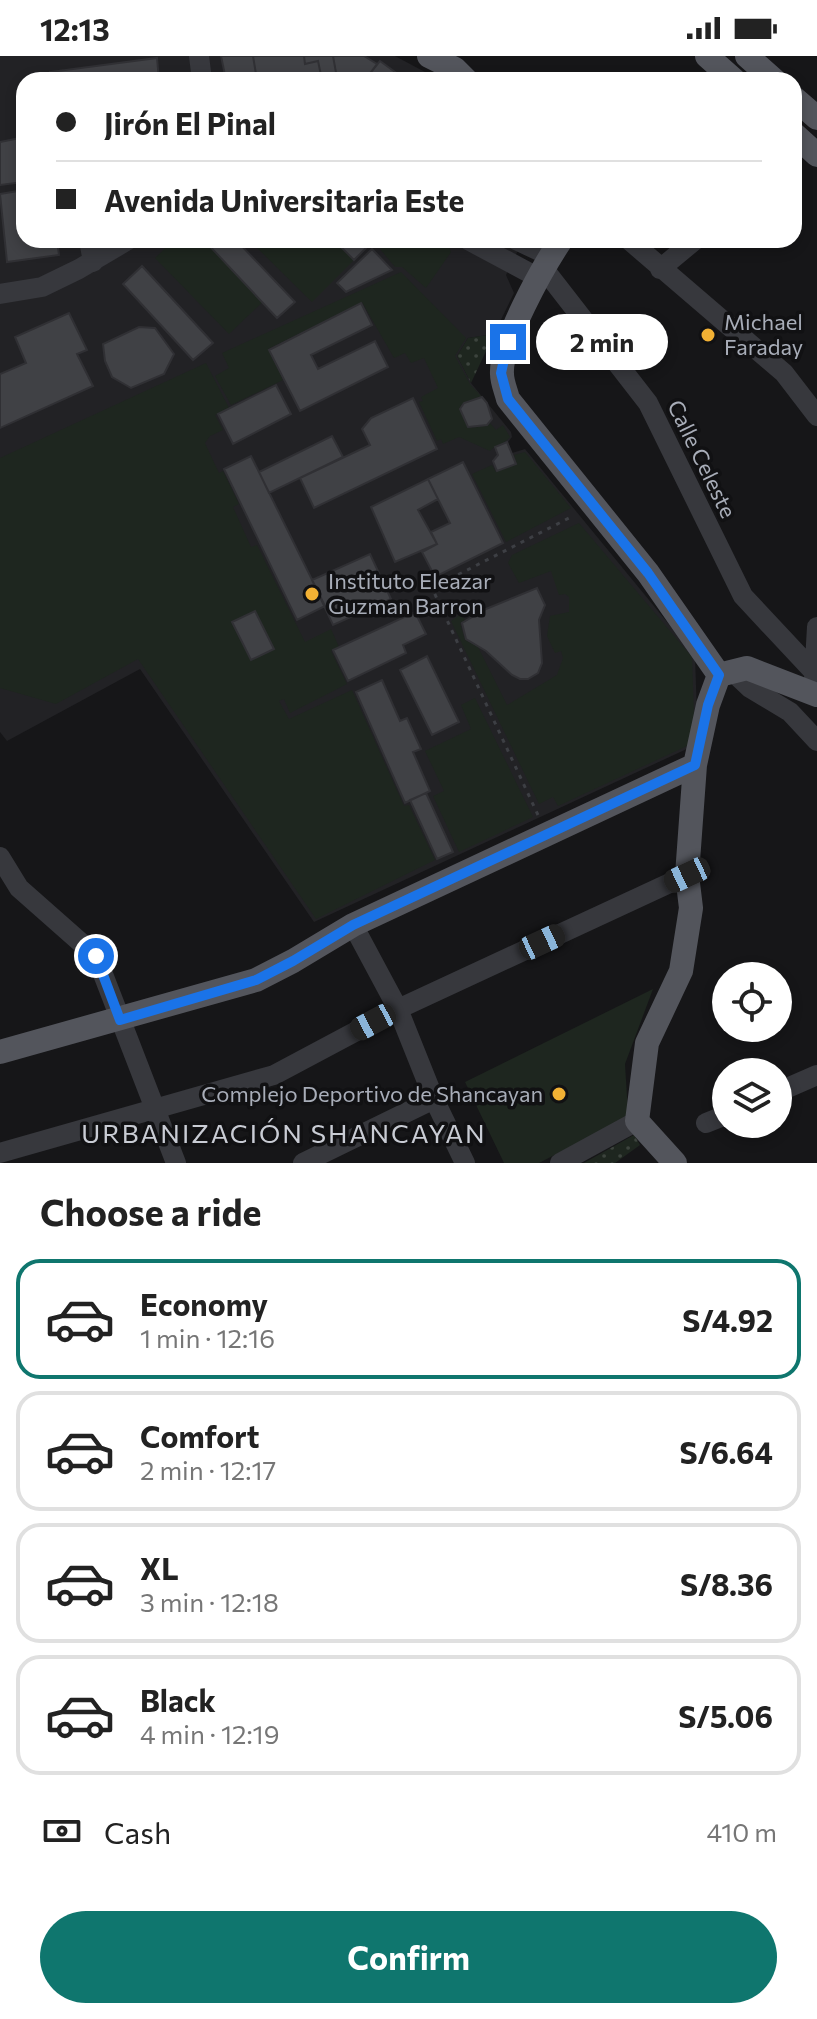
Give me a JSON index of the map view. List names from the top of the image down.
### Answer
{
  "streets": {
    "street": ["Calle Celeste"]
  },
  "districts": ["URBANIZACIÓN SHANCAYAN"],
  "places": ["Michael Faraday", "Instituto Eleazar Guzman Barron", "Complejo Deportivo de Shancayan"],
  "page": {
    "status": "12:13",
    "banner": ["Jirón El Pinal", "Avenida Universitaria Este"],
    "bubble": "2 min",
    "heading": "Choose a ride",
    "list": [
      {
        "name": "Economy",
        "note": "1 min · 12:16",
        "value": "S/4.92"
      },
      {
        "name": "Comfort",
        "note": "2 min · 12:17",
        "value": "S/6.64"
      },
      {
        "name": "XL",
        "note": "3 min · 12:18",
        "value": "S/8.36"
      },
      {
        "name": "Black",
        "note": "4 min · 12:19",
        "value": "S/5.06"
      }
    ],
    "pay": ["Cash", "410 m"],
    "buttons": "Confirm"
  }
}
